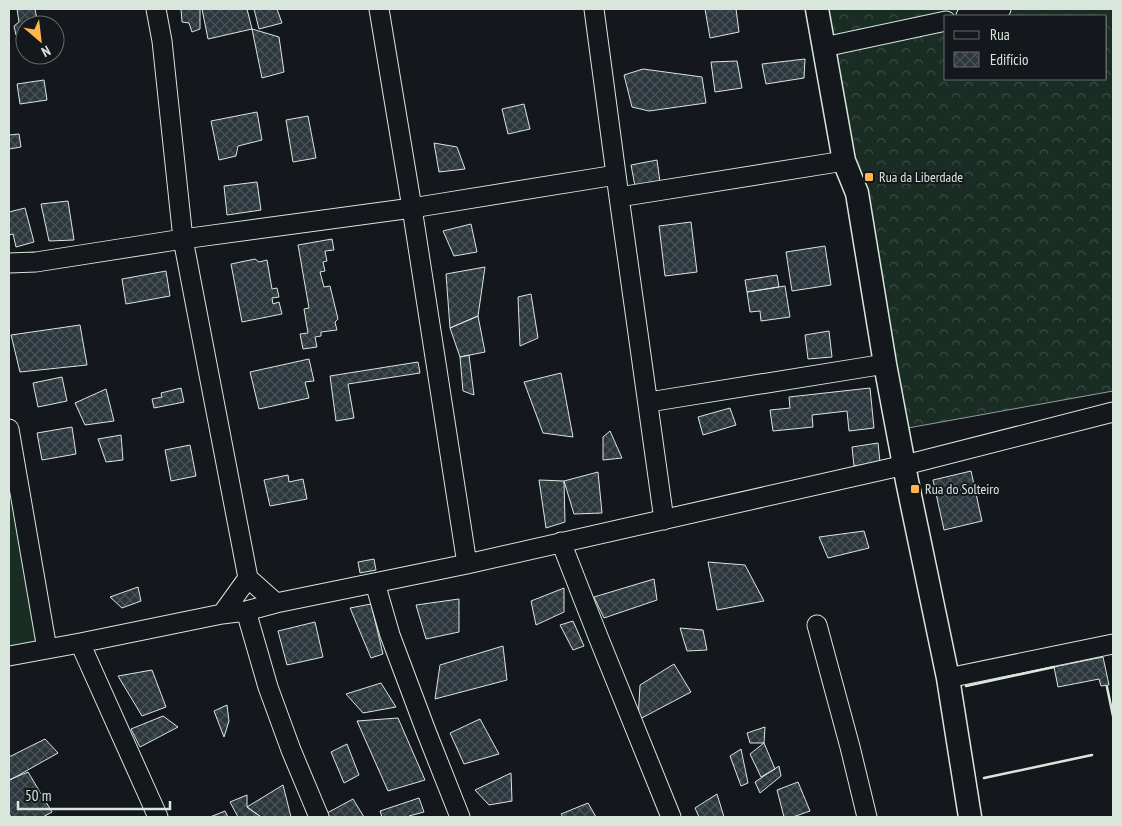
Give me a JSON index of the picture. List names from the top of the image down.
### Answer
{
  "places": {
    "transit": ["Rua da Liberdade", "Rua do Solteiro"]
  },
  "legend": ["Rua", "Edifício"],
  "scale_bar": "50 m",
  "north": "bottom right"
}
